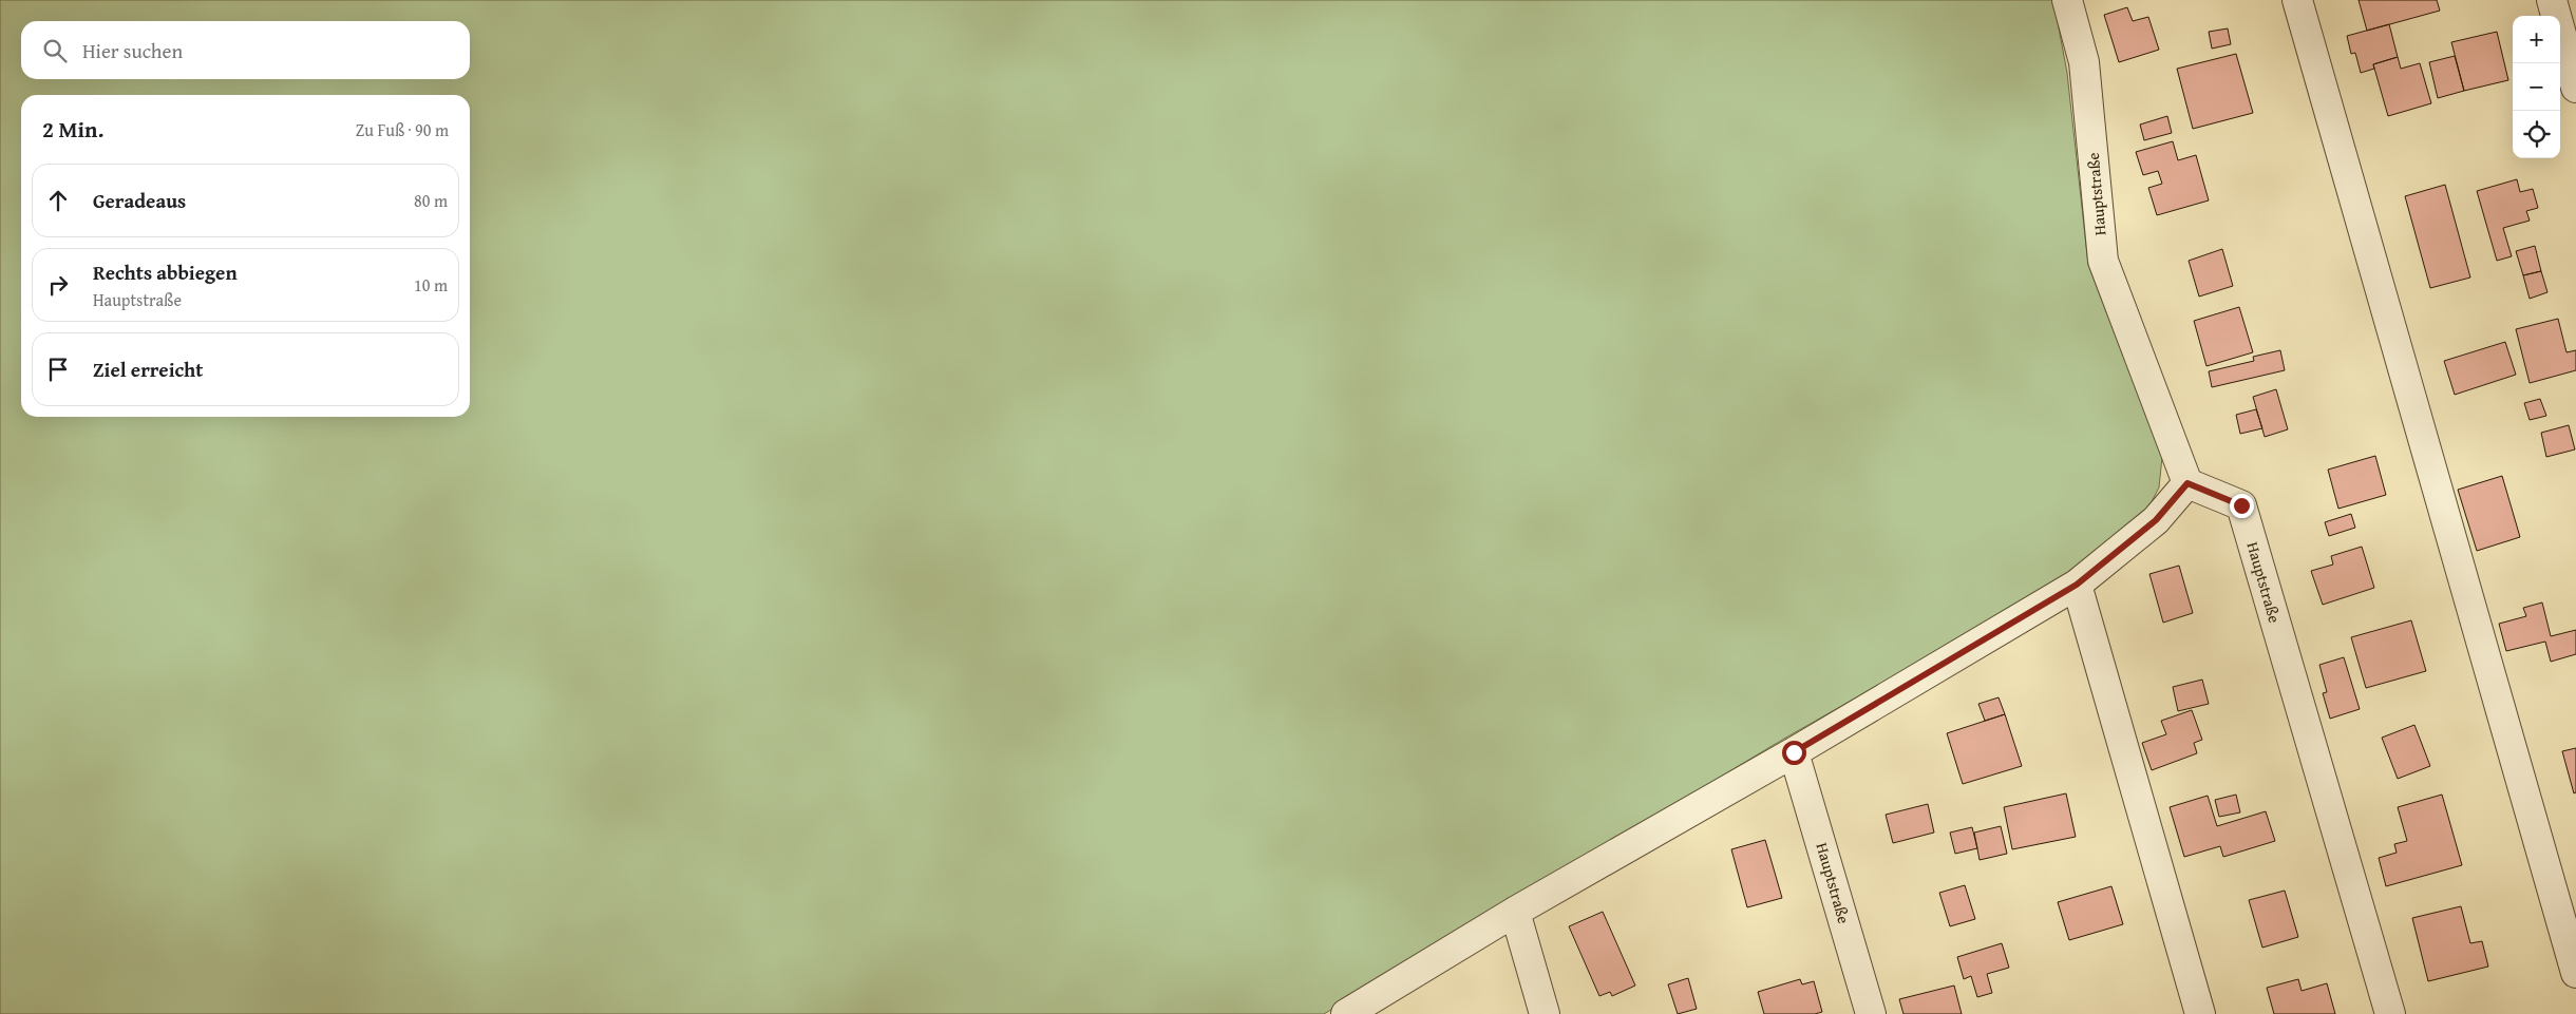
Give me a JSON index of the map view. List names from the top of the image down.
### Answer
{
  "streets": {
    "lane": ["Hauptstraße"]
  },
  "page": {
    "map_buttons": ["+", "−"],
    "search": "Hier suchen",
    "heading": ["2 Min.", "Zu Fuß · 90 m"],
    "list": [
      ["Geradeaus", "80 m"],
      ["Rechts abbiegen", "Hauptstraße", "10 m"],
      "Ziel erreicht"
    ]
  }
}
